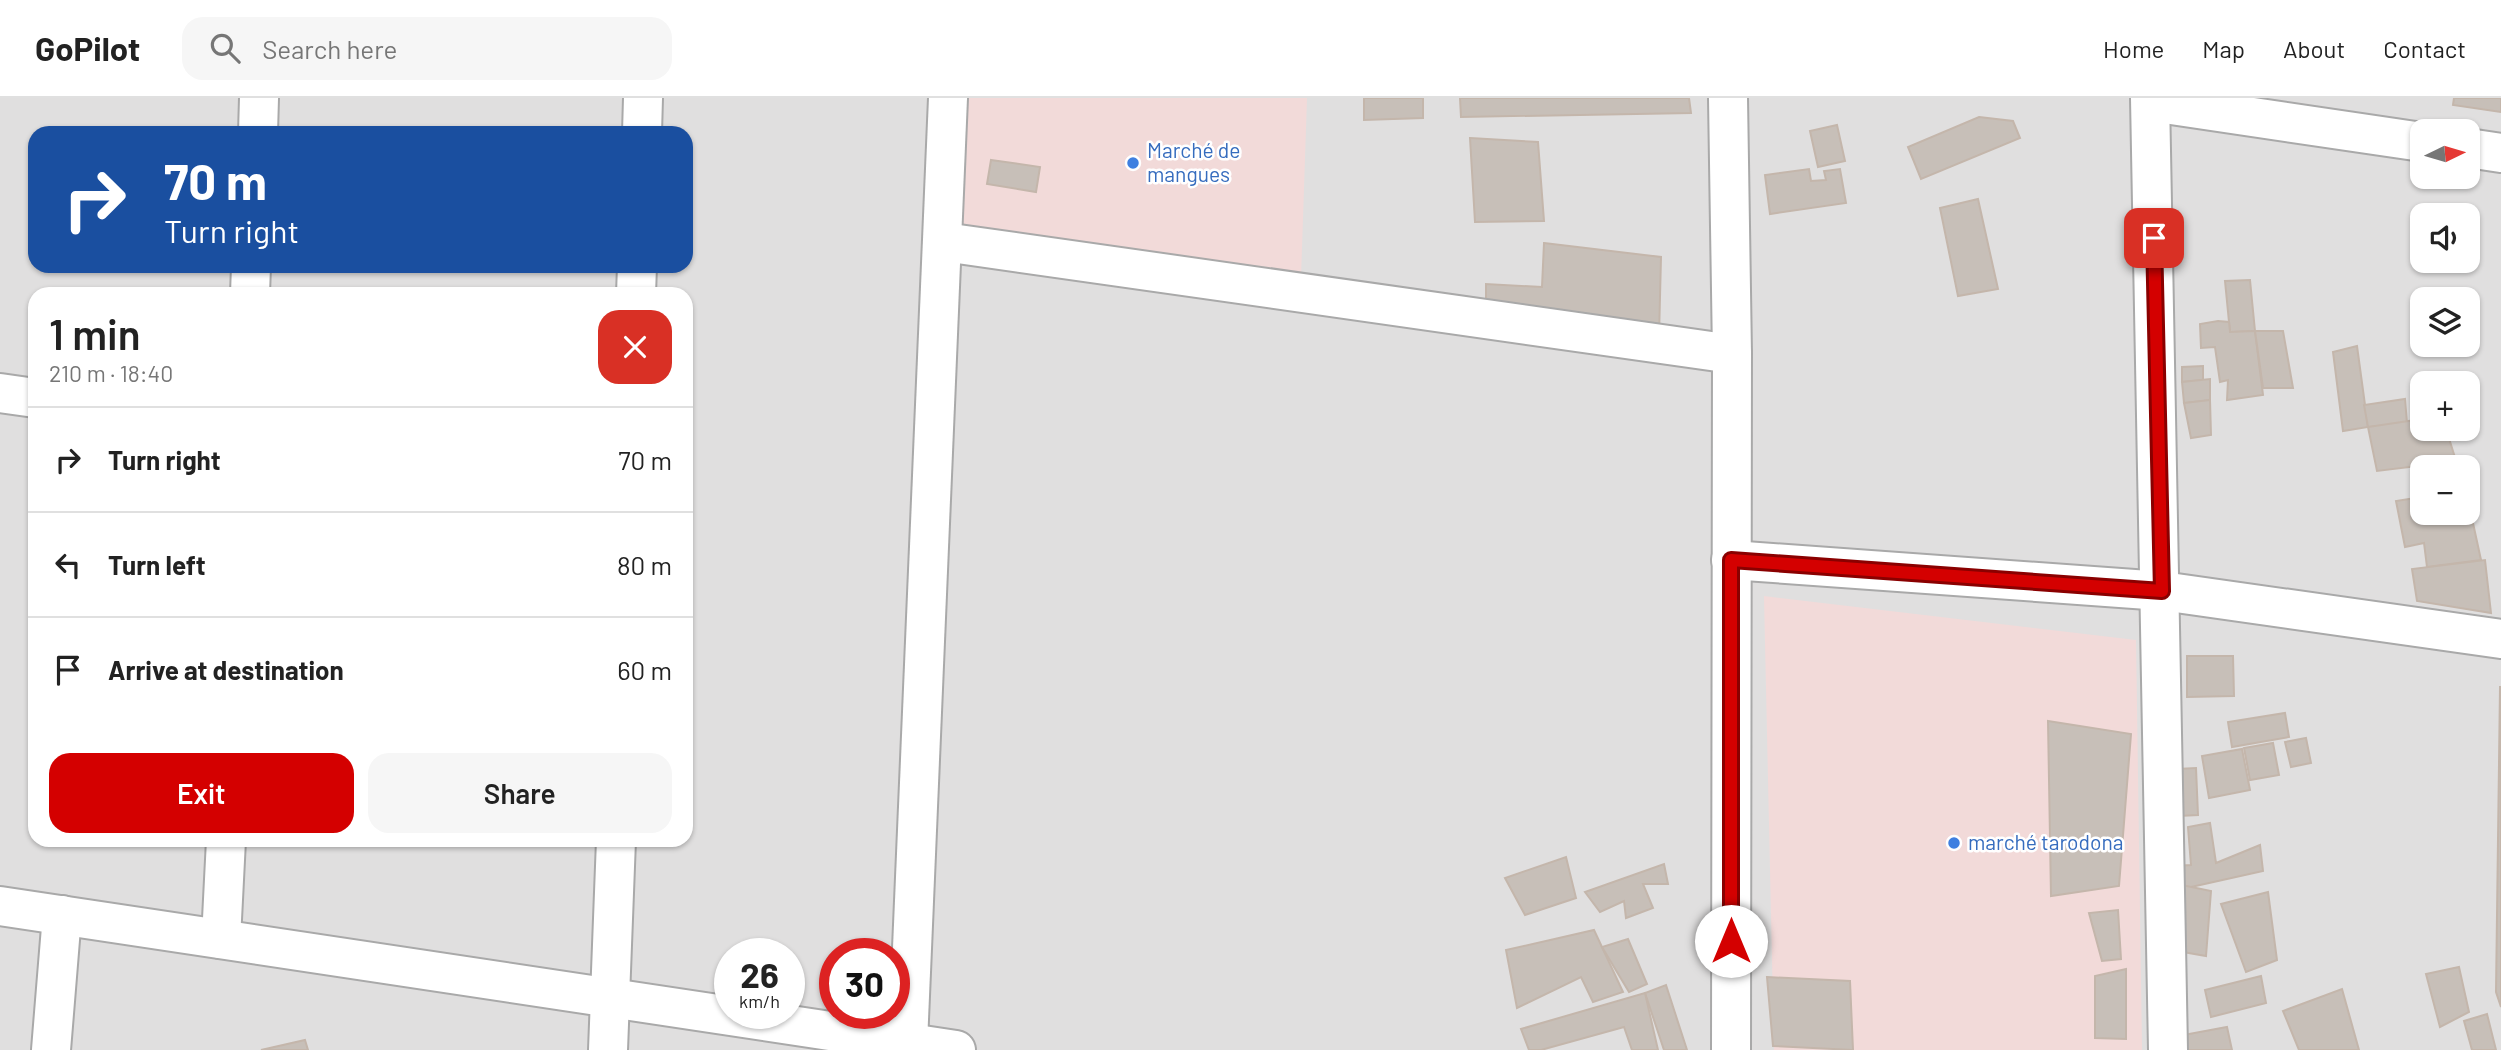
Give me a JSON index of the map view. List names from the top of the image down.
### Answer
{
  "places": ["Marché de mangues", "marché tarodona"],
  "north": "right",
  "page": {
    "header": "GoPilot",
    "search": "Search here",
    "nav": [
      "Home",
      "Map",
      "About",
      "Contact"
    ],
    "map_buttons": ["+", "−"],
    "turn": ["70 m", "Turn right"],
    "heading": ["1 min", "210 m · 18:40"],
    "list": [
      {
        "name": "Turn right",
        "value": "70 m"
      },
      {
        "name": "Turn left",
        "value": "80 m"
      },
      {
        "name": "Arrive at destination",
        "value": "60 m"
      }
    ],
    "buttons": ["Exit", "Share"],
    "speed": "26 km/h",
    "limit": "30"
  }
}
